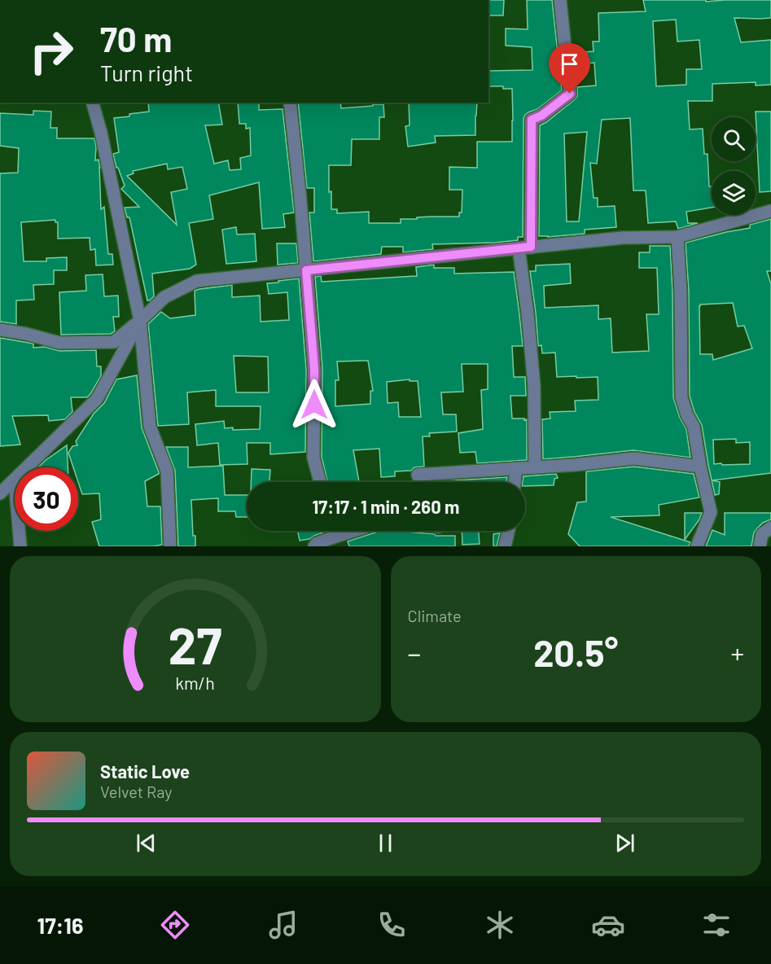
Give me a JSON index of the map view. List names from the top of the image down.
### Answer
{
  "page": {
    "turn": ["70 m", "Turn right"],
    "limit": "30",
    "trip": "17:17 · 1 min · 260 m",
    "tile": "Climate",
    "heat": ["−", "20.5°", "+"],
    "song": ["Static Love", "Velvet Ray"],
    "tabs": "17:16",
    "gauge": ["27", "km/h"]
  }
}
